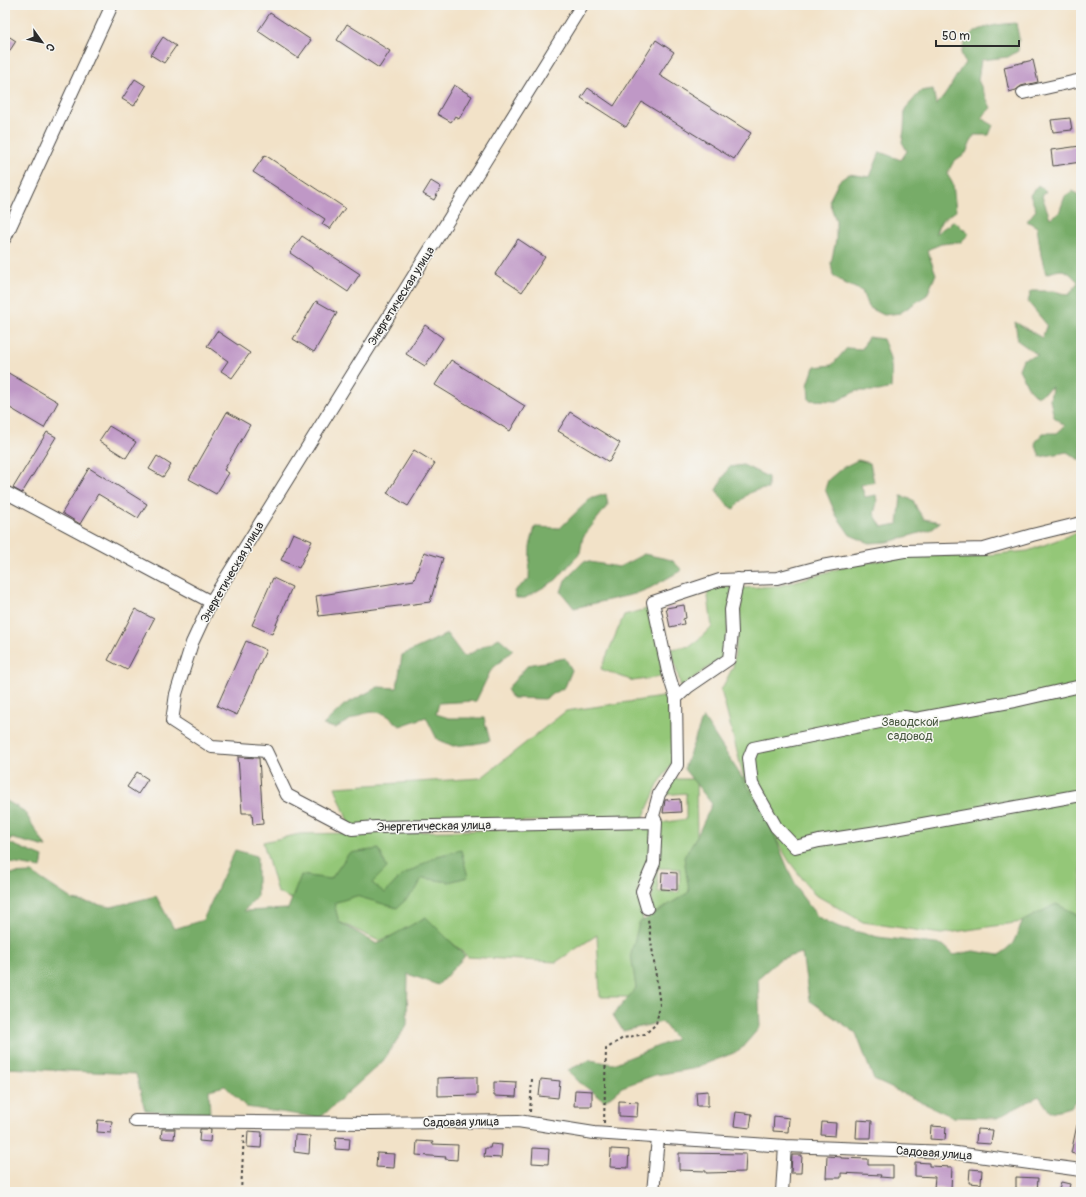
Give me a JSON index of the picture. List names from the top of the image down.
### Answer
{
  "streets": {
    "street": ["Энергетическая улица", "Садовая улица"]
  },
  "parks": ["Заводской садовод"],
  "scale_bar": "50 m",
  "north": "bottom right"
}
